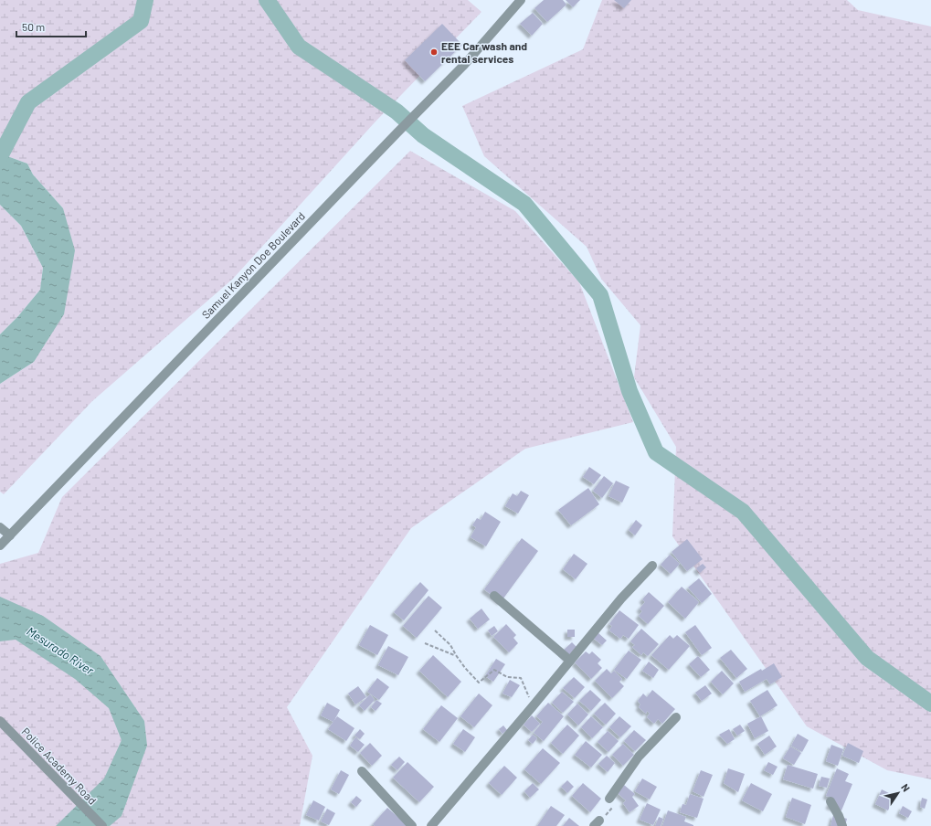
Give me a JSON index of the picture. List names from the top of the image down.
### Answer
{
  "streets": {
    "street": ["Samuel Kanyon Doe Boulevard", "Police Academy Road"]
  },
  "water": ["Mesurado River"],
  "places": ["EEE Car wash and rental services"],
  "scale_bar": "50 m",
  "north": "top right"
}
